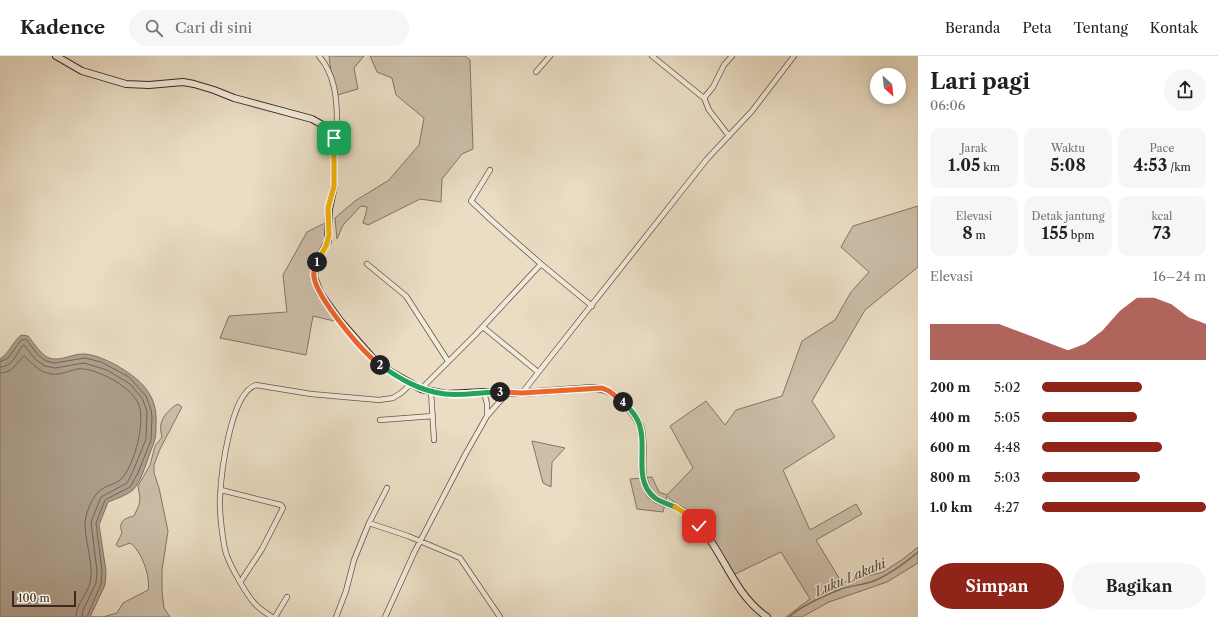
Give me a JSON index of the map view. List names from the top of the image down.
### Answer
{
  "water": ["Luku Lakahi"],
  "scale_bar": "100 m",
  "north": "bottom right",
  "page": {
    "header": "Kadence",
    "search": "Cari di sini",
    "nav": [
      "Beranda",
      "Peta",
      "Tentang",
      "Kontak"
    ],
    "heading": ["Lari pagi", "06:06"],
    "stats": [
      ["Jarak", "1.05 km"],
      ["Waktu", "5:08"],
      ["Pace", "4:53 /km"],
      ["Elevasi", "8 m"],
      ["Detak jantung", "155 bpm"],
      ["kcal", "73"]
    ],
    "pins": [
      "1",
      "2",
      "3",
      "4"
    ],
    "chart": ["Elevasi", "16–24 m"],
    "list": [
      {
        "name": "200 m",
        "note": "5:02"
      },
      {
        "name": "400 m",
        "note": "5:05"
      },
      {
        "name": "600 m",
        "note": "4:48"
      },
      {
        "name": "800 m",
        "note": "5:03"
      },
      {
        "name": "1.0 km",
        "note": "4:27"
      }
    ],
    "buttons": ["Simpan", "Bagikan"],
    "scale": "100 m"
  }
}
